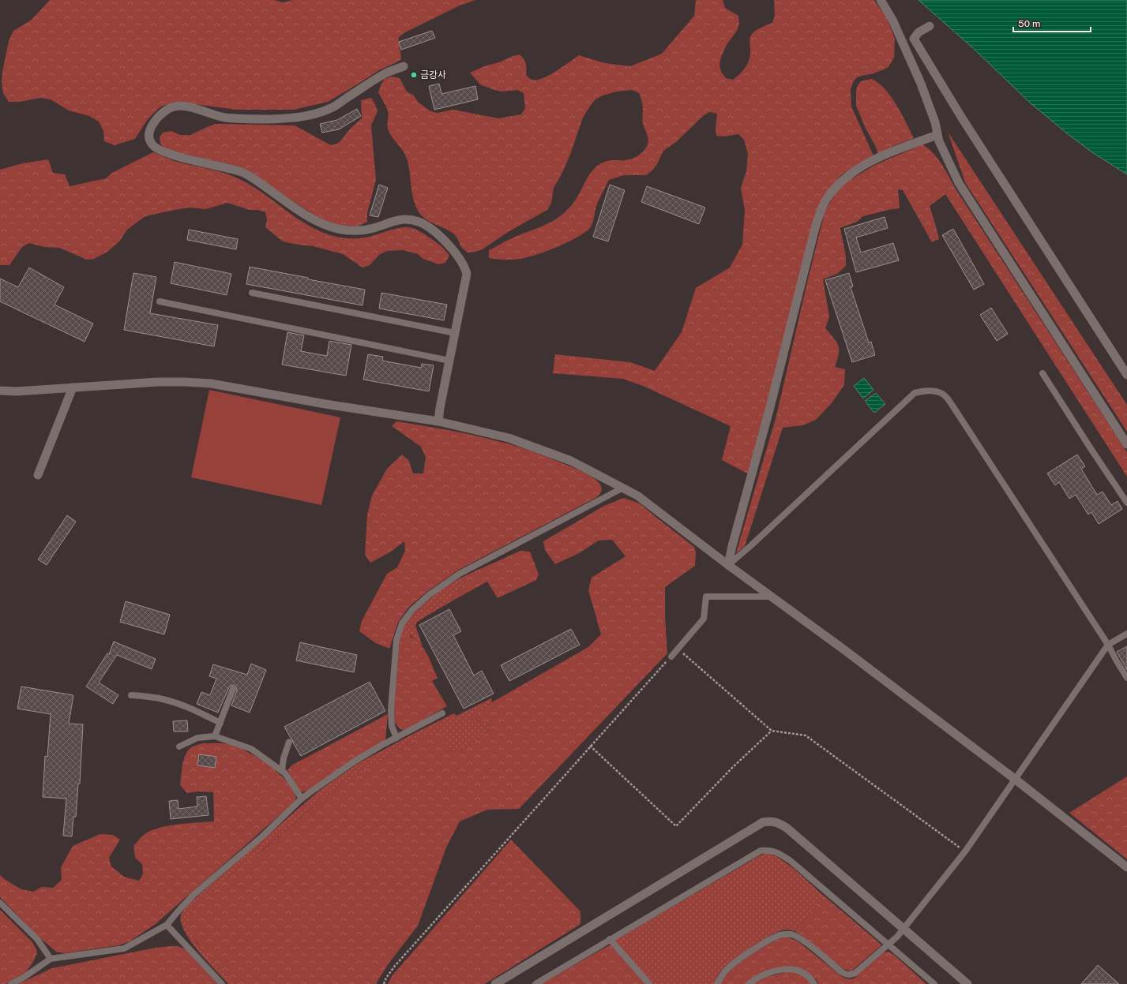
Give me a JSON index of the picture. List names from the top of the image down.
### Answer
{
  "places": ["금강사"],
  "scale_bar": "50 m"
}
